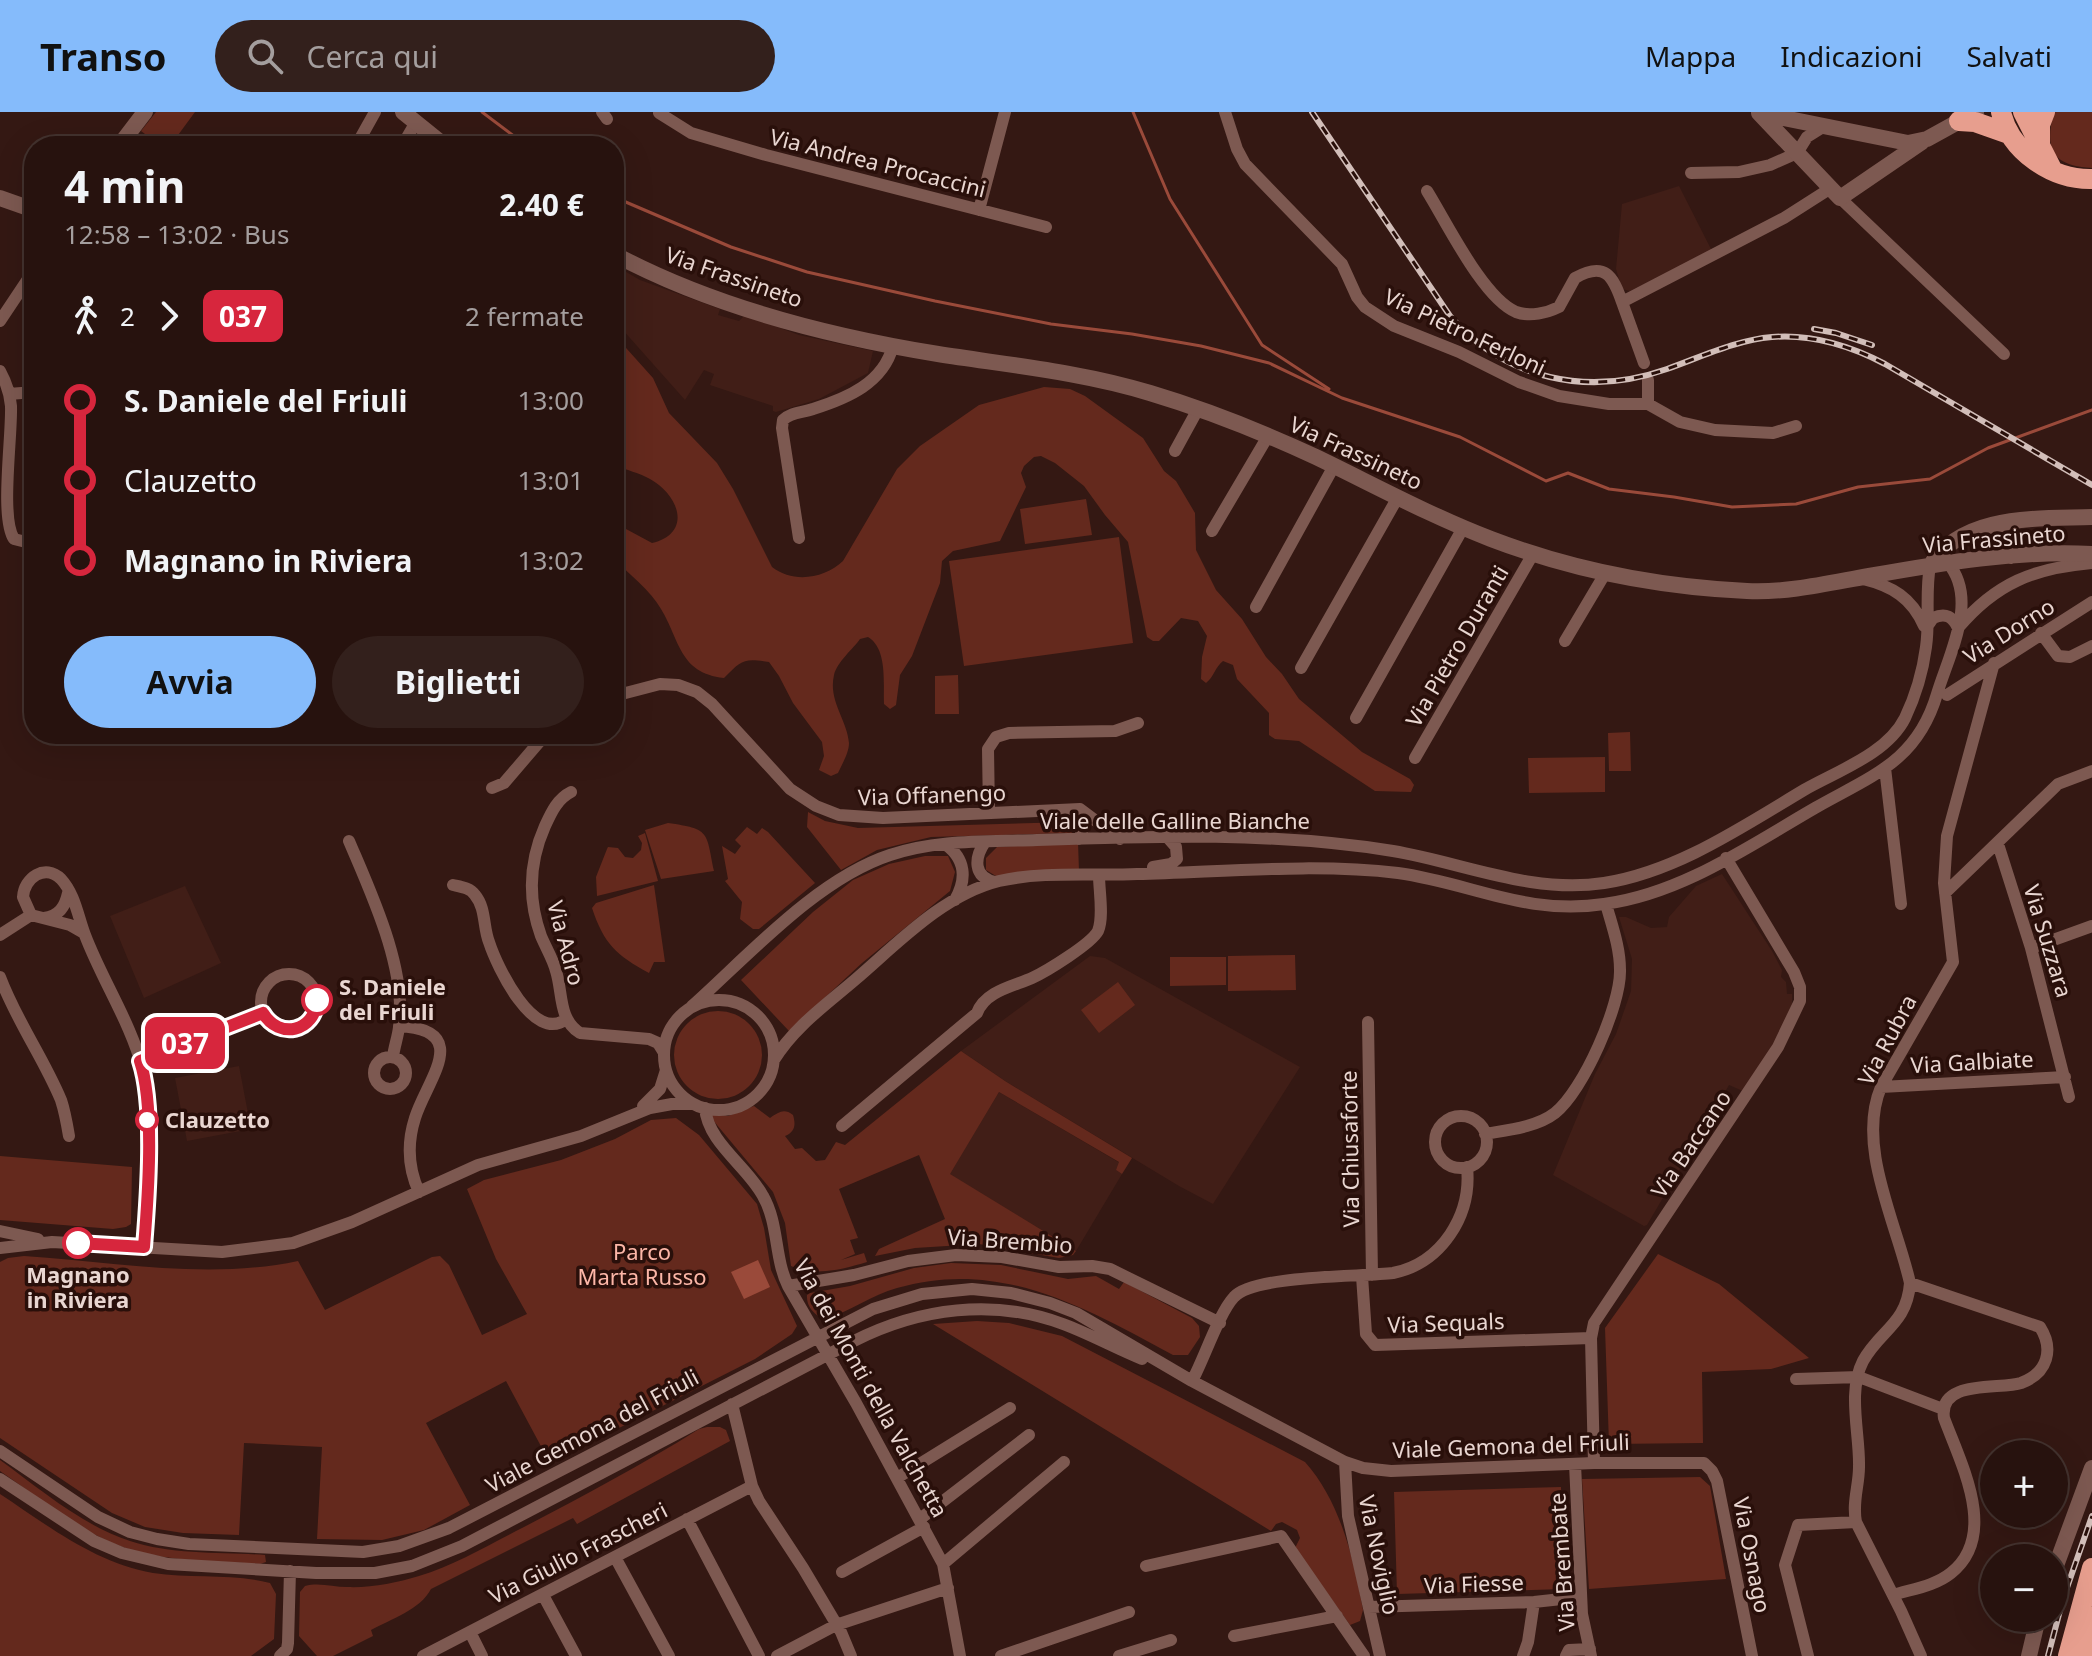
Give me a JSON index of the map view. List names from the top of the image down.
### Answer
{
  "streets": {
    "street": [
      "Via Andrea Procaccini",
      "Via Frassineto",
      "Via Pietro Ferloni",
      "Via Dorno",
      "Via Pietro Duranti",
      "Via Offanengo",
      "Viale delle Galline Bianche",
      "Via Suzzara",
      "Via Adro",
      "Via Rubra",
      "Via Galbiate",
      "Via Baccano",
      "Via Chiusaforte",
      "Via Brembio",
      "Via Sequals",
      "Via dei Monti della Valchetta",
      "Viale Gemona del Friuli",
      "Via Giulio Frascheri",
      "Via Noviglio",
      "Via Osnago",
      "Via Brembate",
      "Via Fiesse"
    ]
  },
  "crossings": [
    ["Via Frassineto", "Via Pietro Duranti"],
    ["Via Frassineto", "Viale delle Galline Bianche"],
    ["Via Dorno", "Via Rubra"],
    ["Via Offanengo", "Viale delle Galline Bianche"],
    ["Viale delle Galline Bianche", "Via dei Monti della Valchetta"],
    ["Via Suzzara", "Via Galbiate"],
    ["Via Rubra", "Via Galbiate"],
    ["Via Baccano", "Via Sequals"],
    ["Via Baccano", "Viale Gemona del Friuli"],
    ["Via Chiusaforte", "Via Sequals"],
    ["Via Brembio", "Via dei Monti della Valchetta"],
    ["Via dei Monti della Valchetta", "Viale Gemona del Friuli"],
    ["Viale Gemona del Friuli", "Via Noviglio"],
    ["Viale Gemona del Friuli", "Via Osnago"],
    ["Viale Gemona del Friuli", "Via Brembate"],
    ["Via Noviglio", "Via Fiesse"],
    ["Via Brembate", "Via Fiesse"]
  ],
  "parks": ["Parco Marta Russo"],
  "places": ["S. Daniele del Friuli", "Clauzetto", "Magnano in Riviera"],
  "lines": ["bus line 037"],
  "page": {
    "header": "Transo",
    "search": "Cerca qui",
    "nav": ["Mappa", "Indicazioni", "Salvati"],
    "on_map": "037",
    "heading": ["4 min", "12:58 – 13:02 · Bus", "2.40 €"],
    "legs": ["2", "037", "2 fermate"],
    "list": [
      {
        "name": "S. Daniele del Friuli",
        "value": "13:00"
      },
      {
        "name": "Clauzetto",
        "value": "13:01"
      },
      {
        "name": "Magnano in Riviera",
        "value": "13:02"
      }
    ],
    "buttons": ["Avvia", "Biglietti"],
    "map_buttons": ["+", "−"]
  }
}
